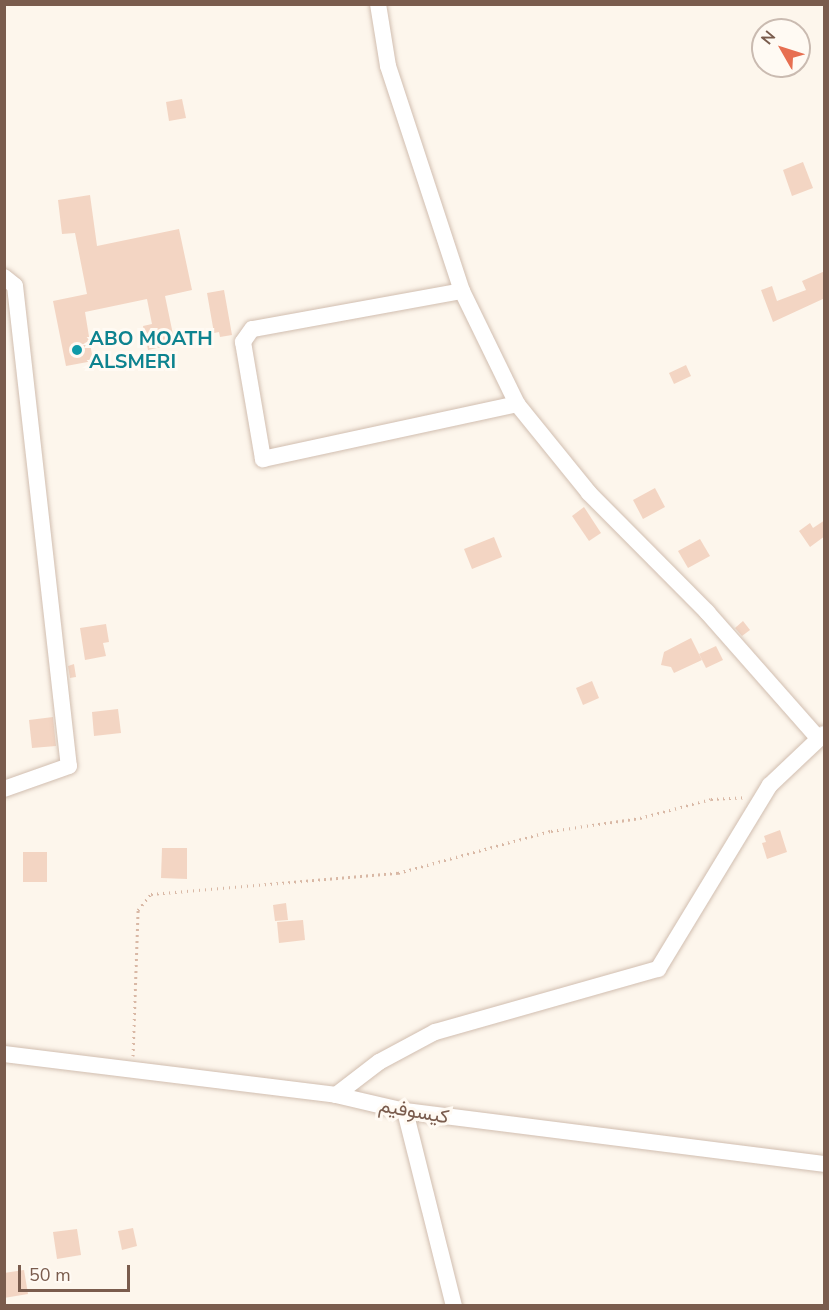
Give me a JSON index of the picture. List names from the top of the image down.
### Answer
{
  "streets": {
    "street": ["كيسوفيم"]
  },
  "places": ["ABO MOATH ALSMERI"],
  "scale_bar": "50 m",
  "north": "top left"
}
